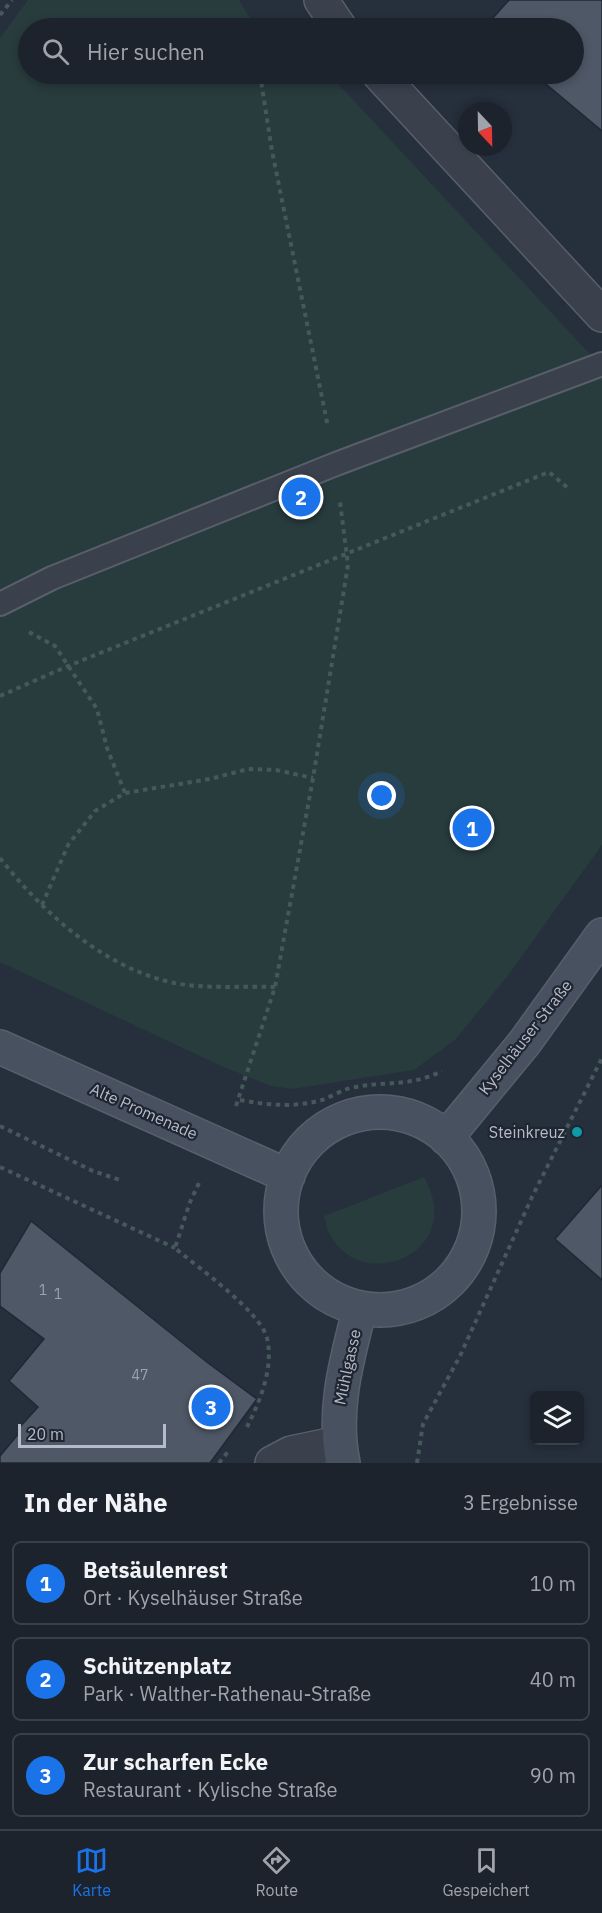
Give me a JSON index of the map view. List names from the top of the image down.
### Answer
{
  "streets": {
    "main road": ["Kyselhäuser Straße", "Alte Promenade", "Mühlgasse"]
  },
  "crossings": [
    ["Kyselhäuser Straße", "Alte Promenade"],
    ["Kyselhäuser Straße", "Mühlgasse"],
    ["Alte Promenade", "Mühlgasse"]
  ],
  "places": ["Steinkreuz"],
  "house_numbers": ["1", "1", "47"],
  "scale_bar": "20 m",
  "north": "bottom",
  "page": {
    "search": "Hier suchen",
    "pins": ["2", "1", "3"],
    "scale": "20 m",
    "heading": ["In der Nähe", "3 Ergebnisse"],
    "list": [
      {
        "mark": "1",
        "name": "Betsäulenrest",
        "note": "Ort · Kyselhäuser Straße",
        "value": "10 m"
      },
      {
        "mark": "2",
        "name": "Schützenplatz",
        "note": "Park · Walther-Rathenau-Straße",
        "value": "40 m"
      },
      {
        "mark": "3",
        "name": "Zur scharfen Ecke",
        "note": "Restaurant · Kylische Straße",
        "value": "90 m"
      }
    ],
    "nav": ["Karte", "Route", "Gespeichert"]
  }
}
